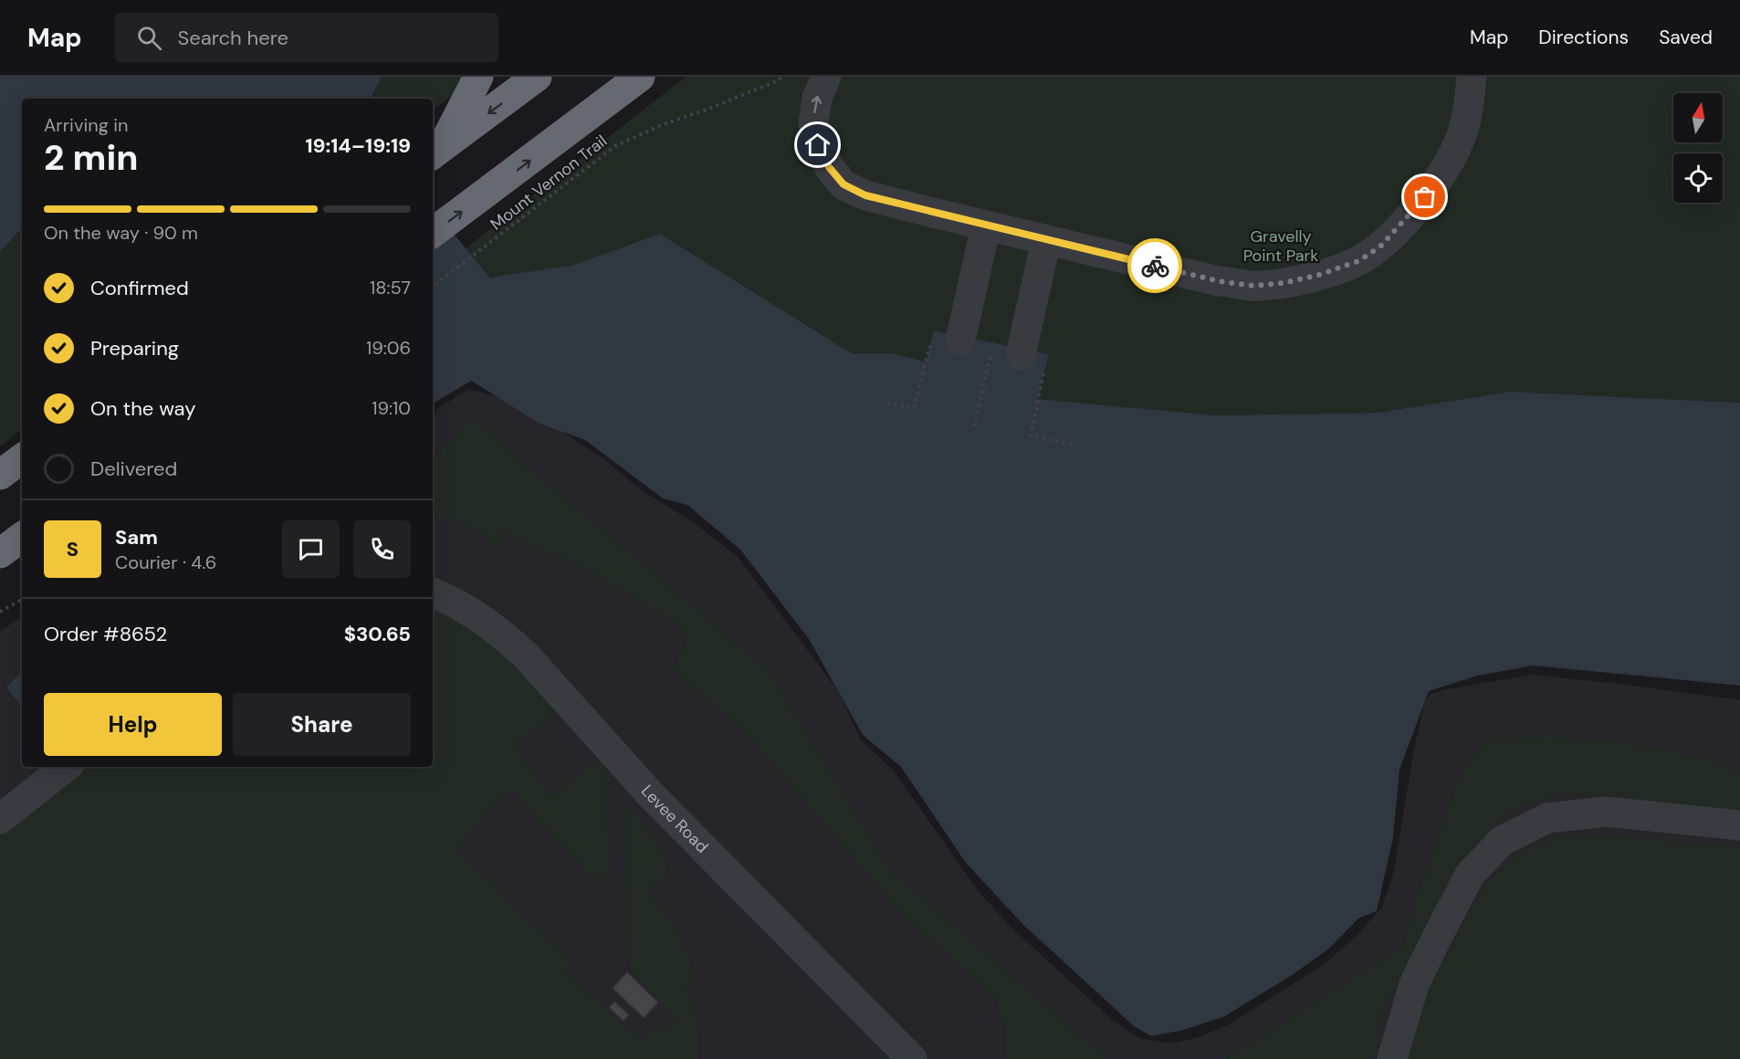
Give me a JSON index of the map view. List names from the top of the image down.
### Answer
{
  "streets": {
    "lane": ["Levee Road"],
    "path": ["Mount Vernon Trail"]
  },
  "parks": ["Gravelly Point Park"],
  "north": "top",
  "page": {
    "header": "Map",
    "search": "Search here",
    "nav": ["Map", "Directions", "Saved"],
    "heading": ["2 min", "Arriving in", "19:14–19:19"],
    "panel": [
      "Sam",
      "Courier · 4.6",
      "Order #8652",
      "$30.65"
    ],
    "bar": "On the way · 90 m",
    "list": [
      ["Confirmed", "18:57"],
      ["Preparing", "19:06"],
      ["On the way", "19:10"],
      "Delivered"
    ],
    "round": "S",
    "buttons": ["Help", "Share"]
  }
}
